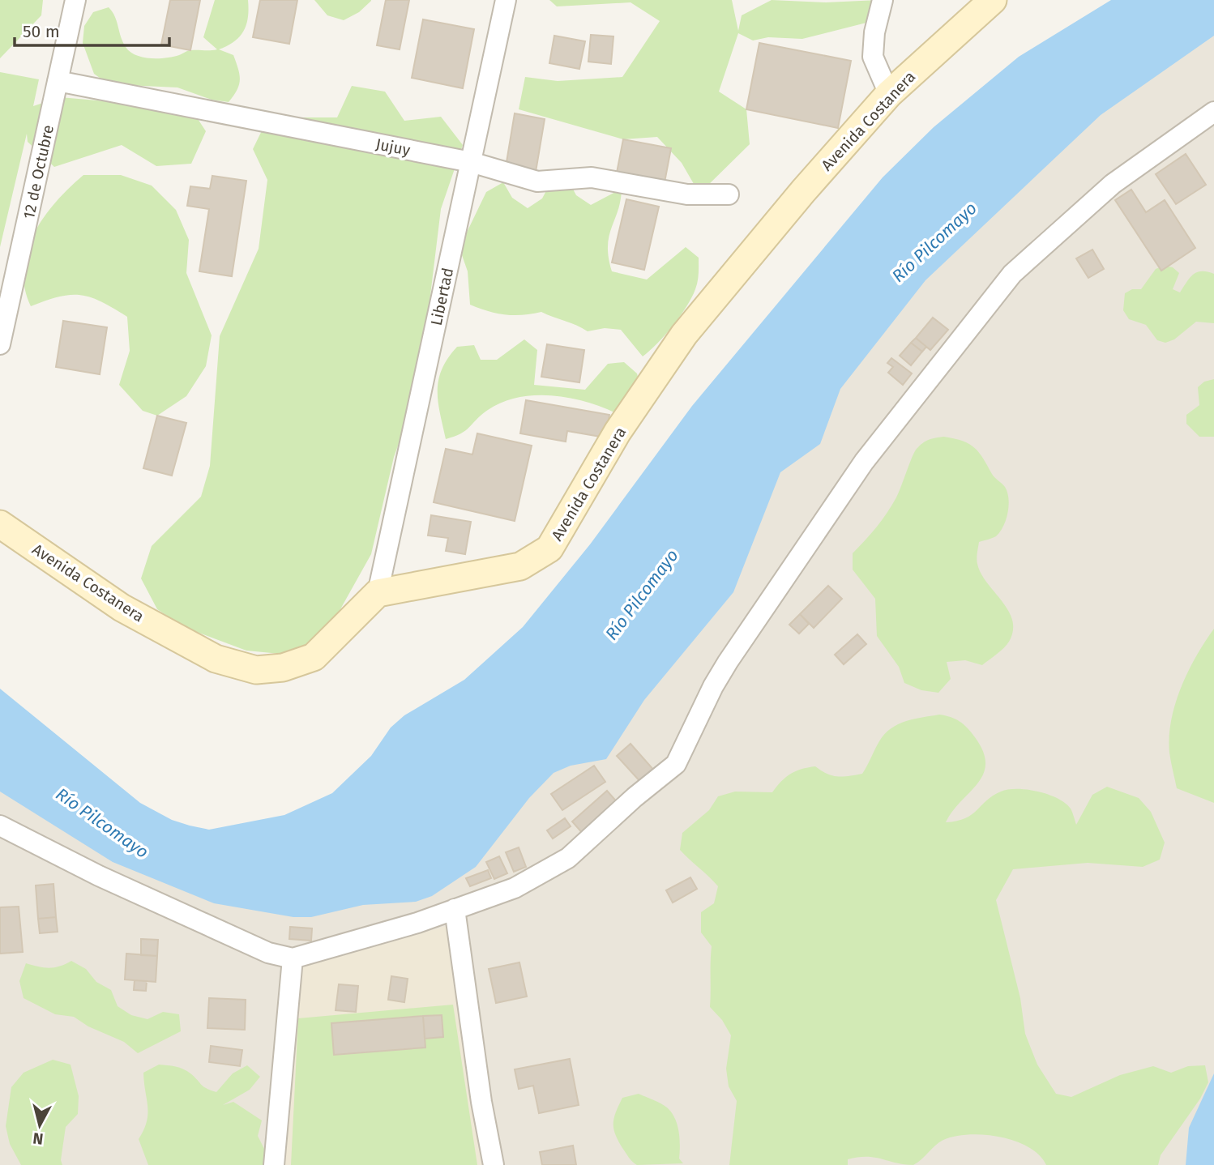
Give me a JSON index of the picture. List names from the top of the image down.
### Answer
{
  "streets": {
    "street": [
      "Avenida Costanera",
      "Jujuy",
      "12 de Octubre",
      "Libertad"
    ]
  },
  "crossings": [
    ["Avenida Costanera", "Libertad"],
    ["Jujuy", "12 de Octubre"],
    ["Jujuy", "Libertad"]
  ],
  "water": ["Río Pilcomayo"],
  "scale_bar": "50 m",
  "north": "bottom"
}
